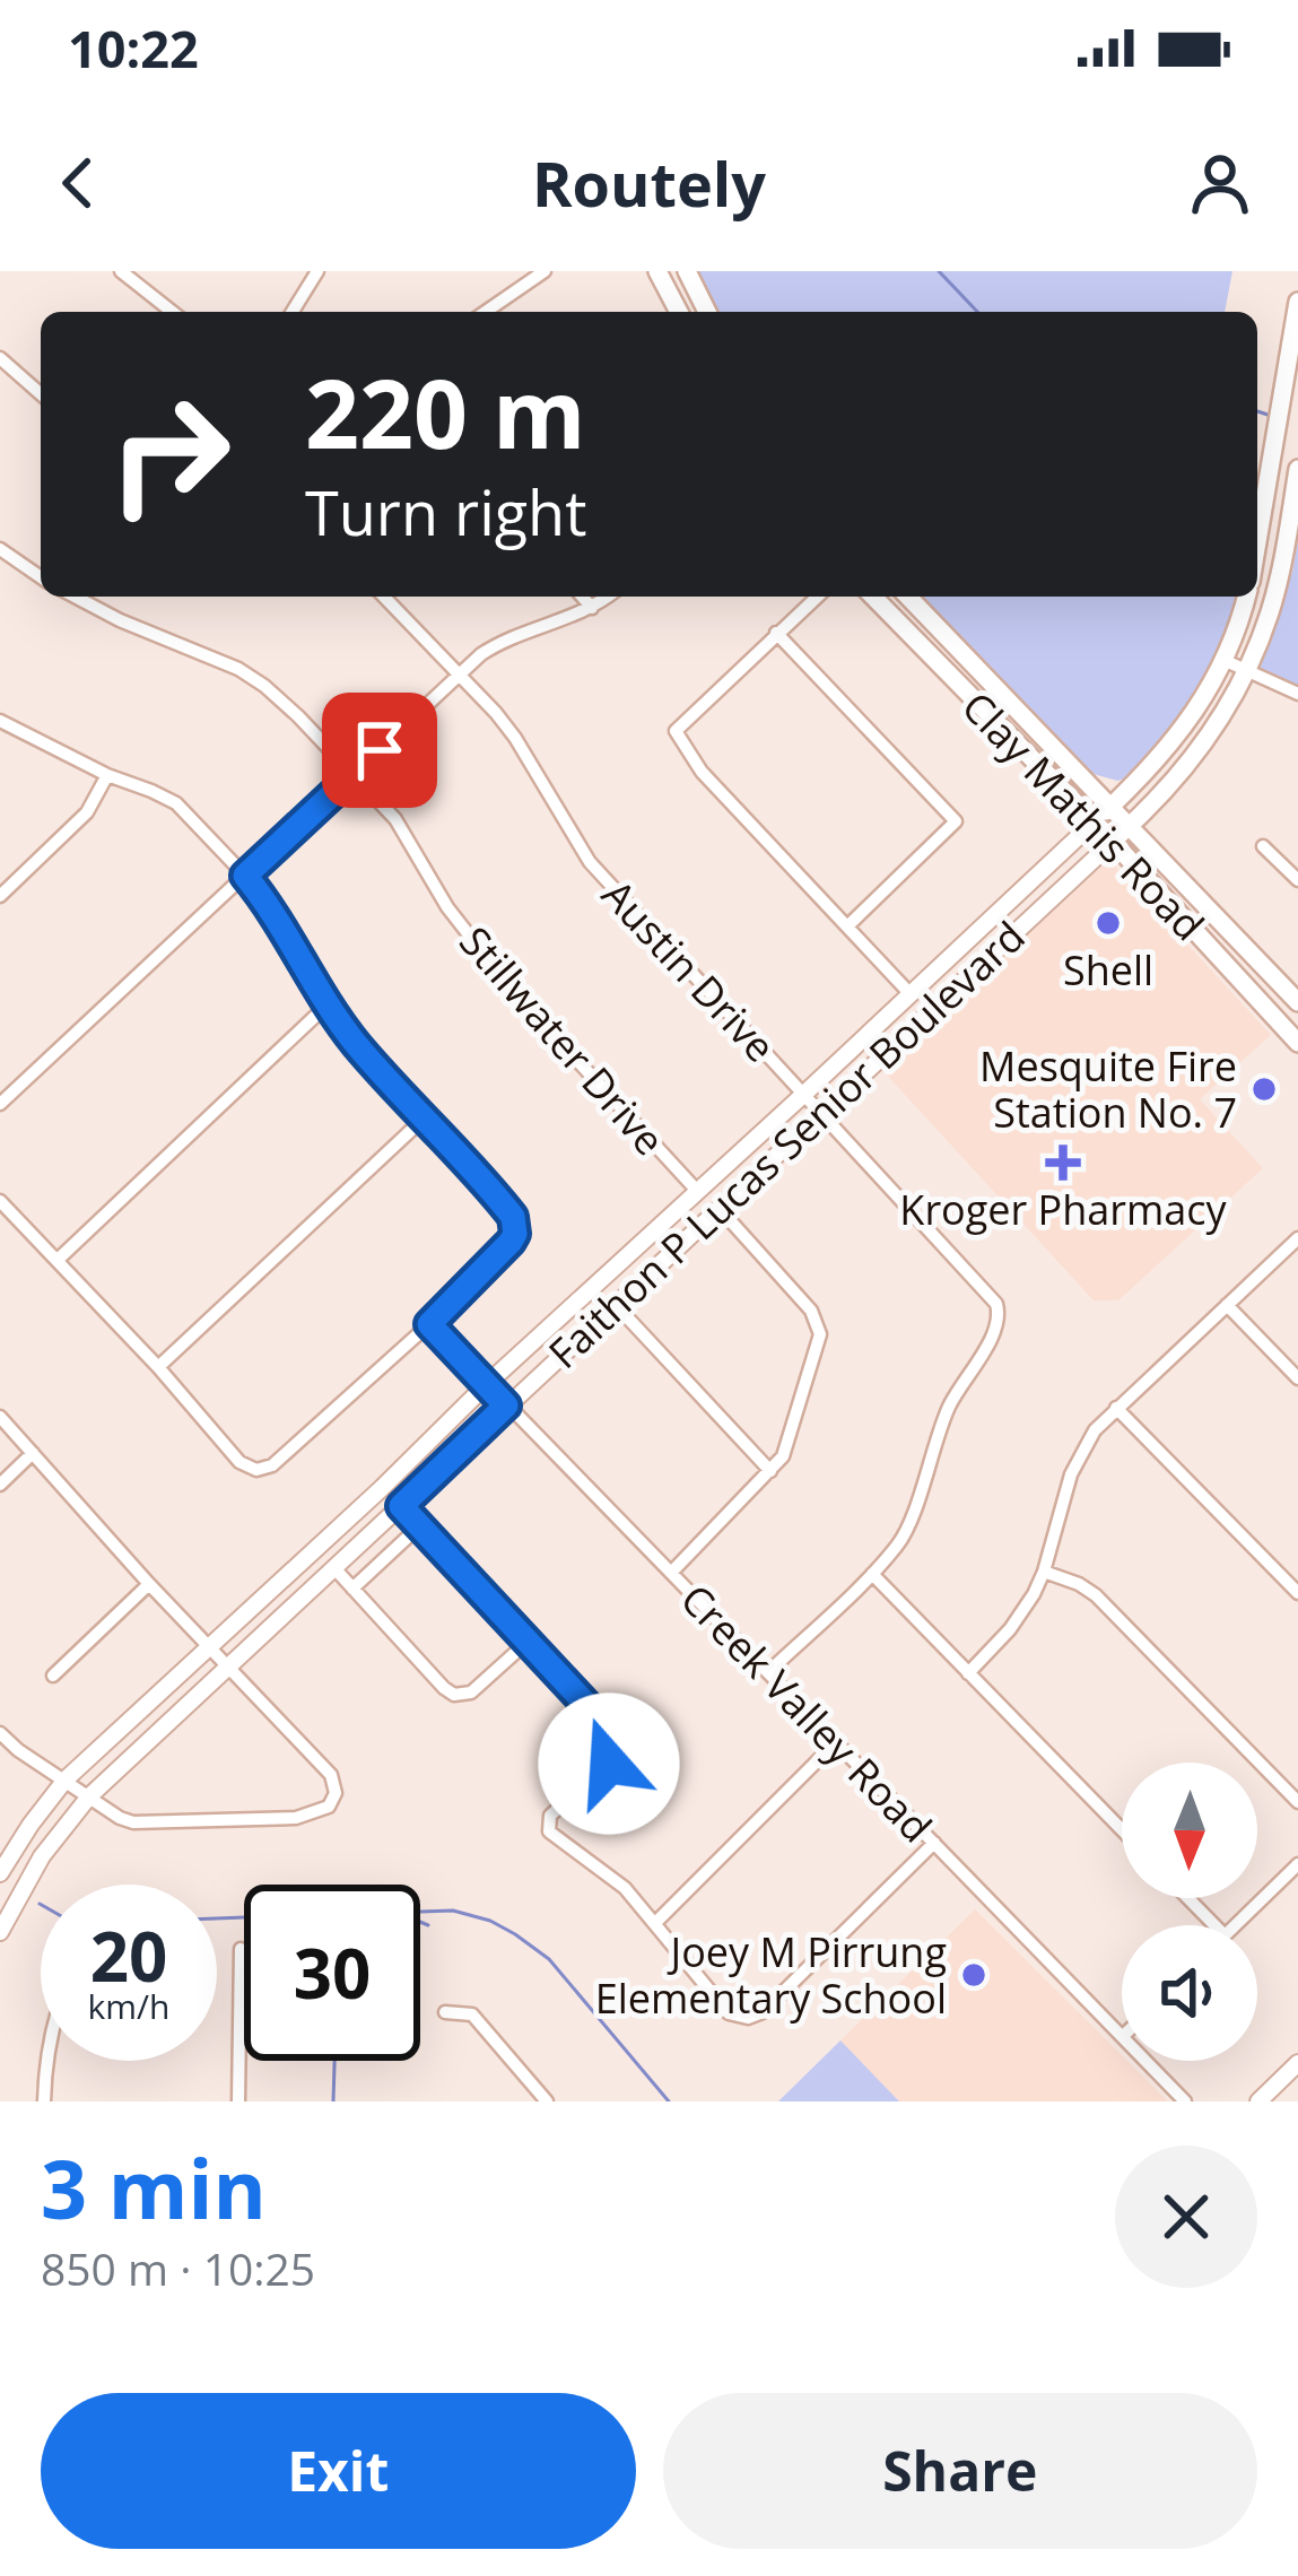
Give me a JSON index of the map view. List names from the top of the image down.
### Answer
{
  "streets": {
    "main road": ["Clay Mathis Road", "Faithon P Lucas Senior Boulevard"],
    "street": ["Austin Drive", "Stillwater Drive", "Creek Valley Road"]
  },
  "crossings": [
    ["Clay Mathis Road", "Faithon P Lucas Senior Boulevard"],
    ["Austin Drive", "Faithon P Lucas Senior Boulevard"],
    ["Austin Drive", "Creek Valley Road"],
    ["Stillwater Drive", "Faithon P Lucas Senior Boulevard"],
    ["Faithon P Lucas Senior Boulevard", "Creek Valley Road"]
  ],
  "places": {
    "other": ["Shell", "Mesquite Fire Station No. 7", "Joey M Pirrung Elementary School"],
    "health": ["Kroger Pharmacy"]
  },
  "north": "bottom",
  "page": {
    "status": "10:22",
    "header": "Routely",
    "turn": ["220 m", "Turn right"],
    "speed": "20 km/h",
    "limit": "30",
    "heading": ["3 min", "850 m · 10:25"],
    "buttons": ["Exit", "Share"]
  }
}
